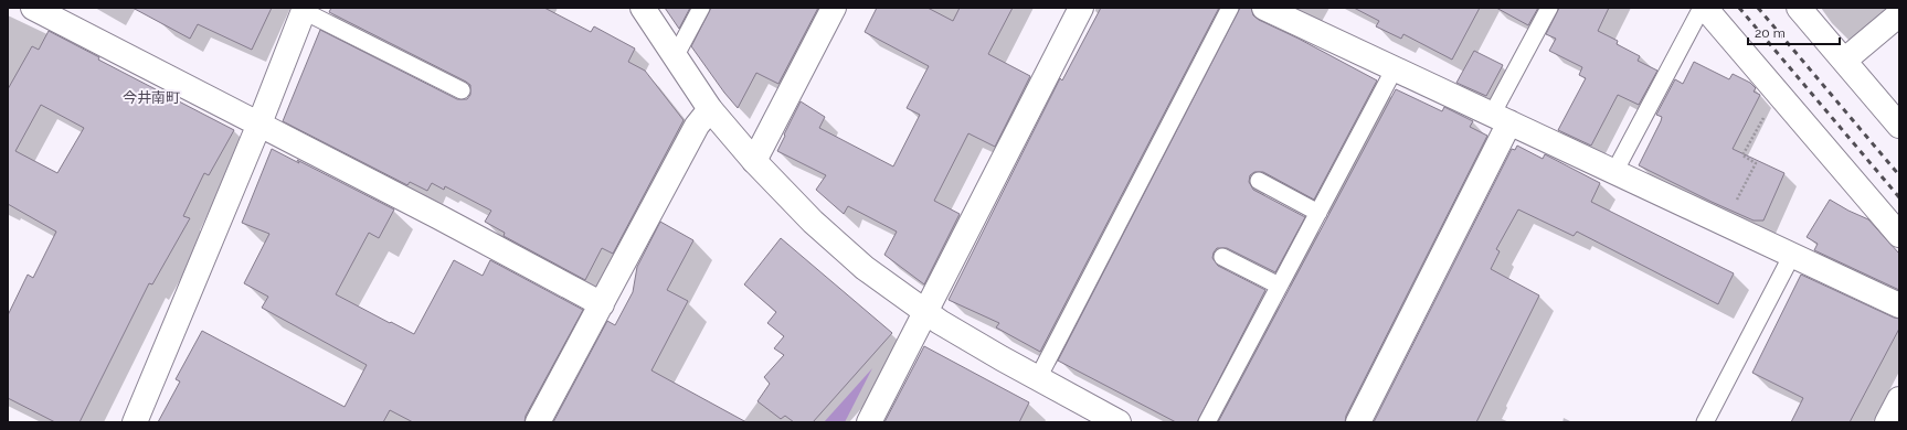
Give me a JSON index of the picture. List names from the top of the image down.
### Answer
{
  "districts": ["今井南町"],
  "scale_bar": "20 m"
}
